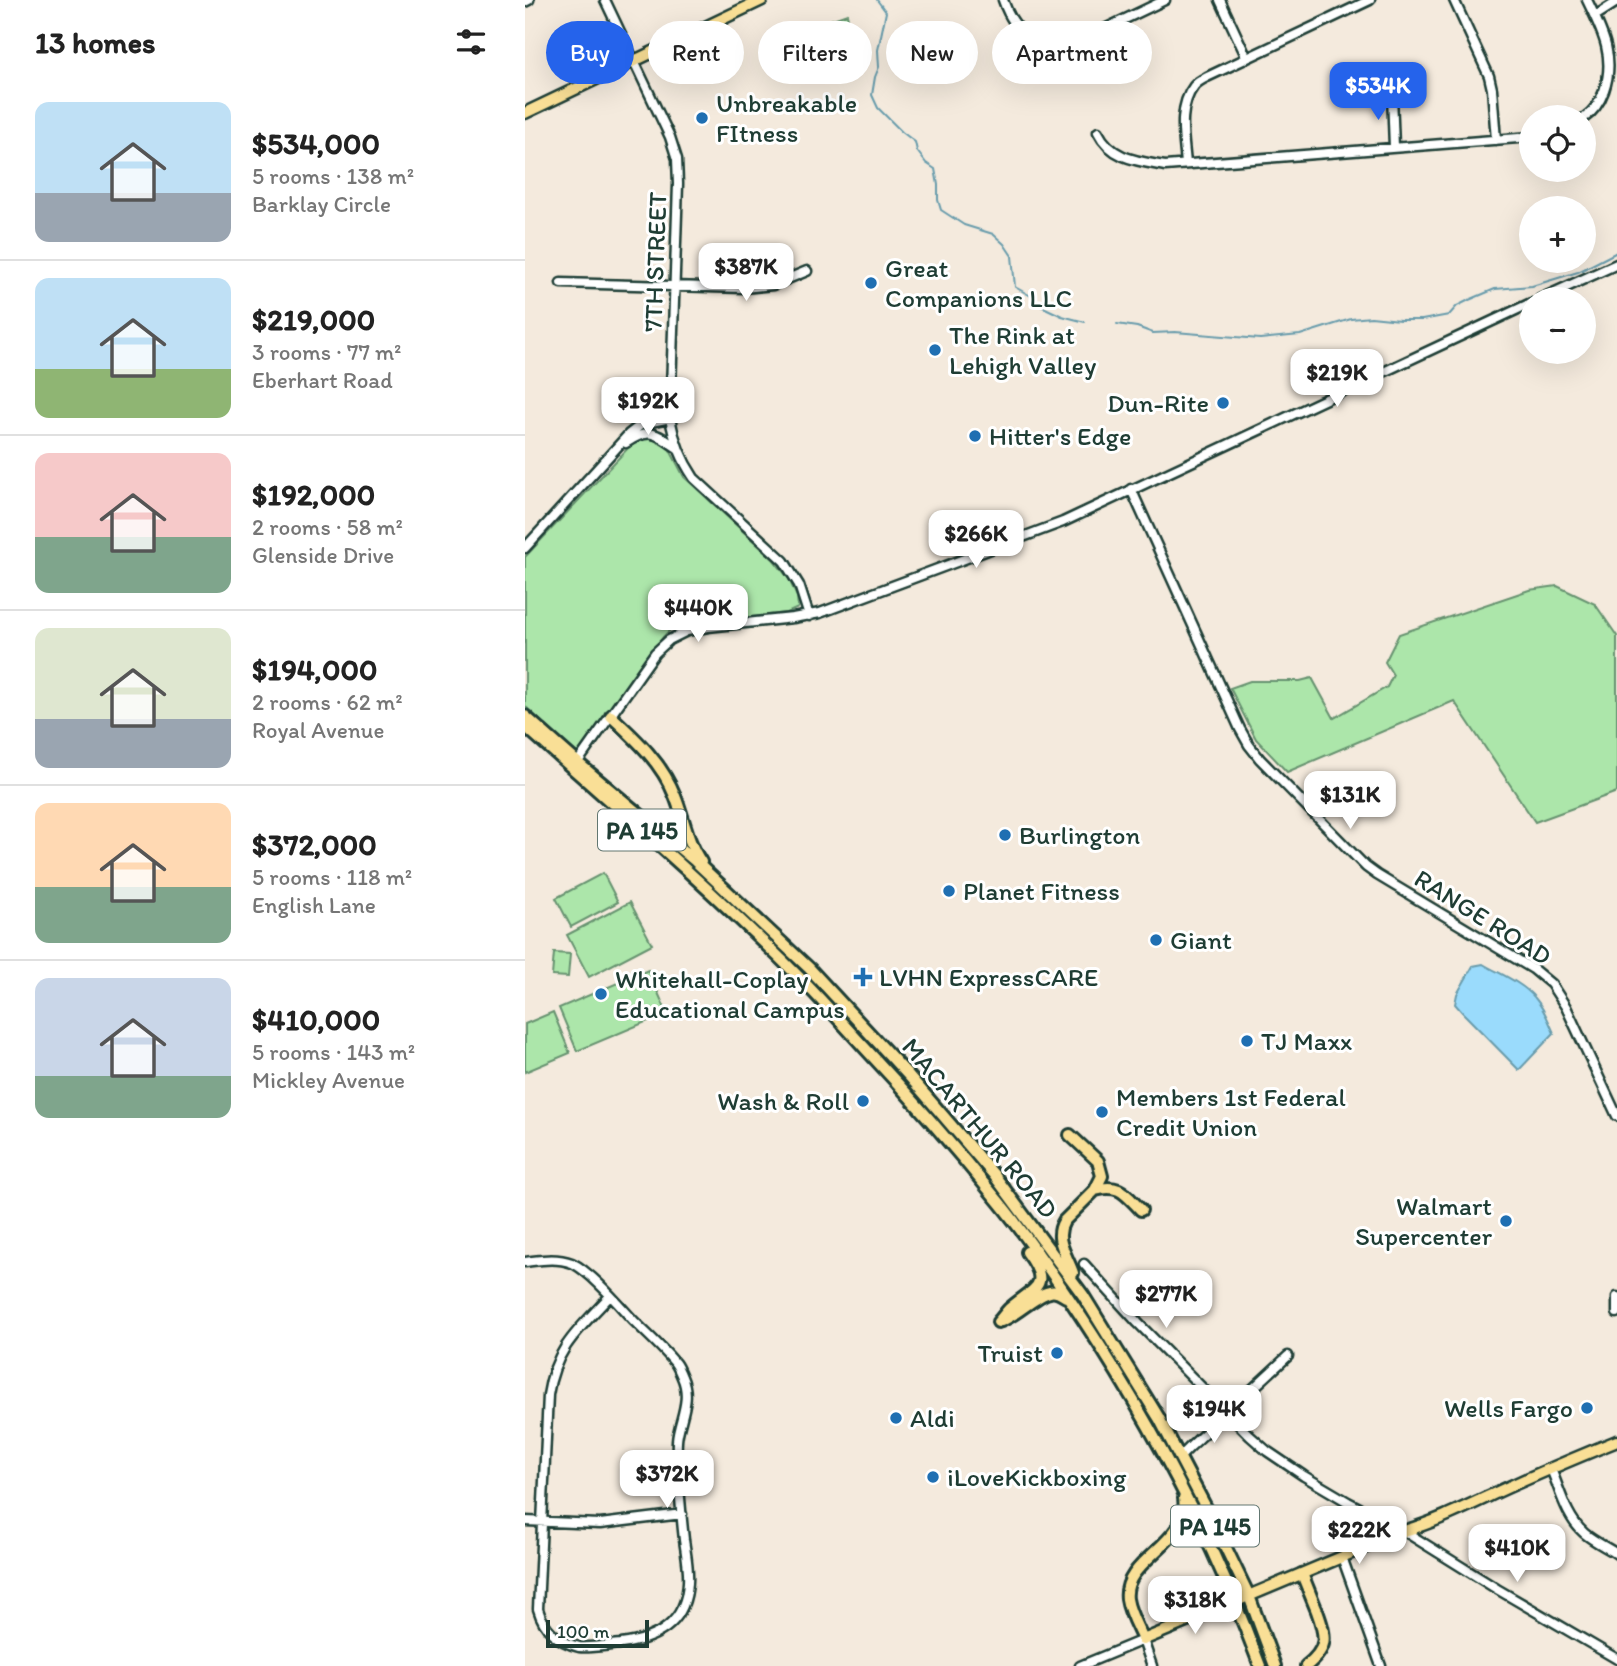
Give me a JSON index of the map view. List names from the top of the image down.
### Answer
{
  "streets": {
    "highway": ["PA 145", "MACARTHUR ROAD"],
    "street": ["7TH STREET", "RANGE ROAD"]
  },
  "places": {
    "other": [
      "Unbreakable FItness",
      "Great Companions LLC",
      "The Rink at Lehigh Valley",
      "Dun-Rite",
      "Hitter's Edge",
      "Burlington",
      "Planet Fitness",
      "Giant",
      "Whitehall-Coplay Educational Campus",
      "TJ Maxx",
      "Wash & Roll",
      "Members 1st Federal Credit Union",
      "Walmart Supercenter",
      "Truist",
      "Wells Fargo",
      "Aldi",
      "iLoveKickboxing"
    ],
    "health": ["LVHN ExpressCARE"]
  },
  "scale_bar": "100 m",
  "page": {
    "heading": "13 homes",
    "chip": [
      "Buy",
      "Rent",
      "Filters",
      "New",
      "Apartment"
    ],
    "price": [
      "$534K",
      "$387K",
      "$219K",
      "$192K",
      "$266K",
      "$440K",
      "$131K",
      "$277K",
      "$194K",
      "$372K",
      "$222K",
      "$410K",
      "$318K"
    ],
    "list": [
      {
        "name": "$534,000",
        "note": "5 rooms · 138 m² · Barklay Circle"
      },
      {
        "name": "$219,000",
        "note": "3 rooms · 77 m² · Eberhart Road"
      },
      {
        "name": "$192,000",
        "note": "2 rooms · 58 m² · Glenside Drive"
      },
      {
        "name": "$194,000",
        "note": "2 rooms · 62 m² · Royal Avenue"
      },
      {
        "name": "$372,000",
        "note": "5 rooms · 118 m² · English Lane"
      },
      {
        "name": "$410,000",
        "note": "5 rooms · 143 m² · Mickley Avenue"
      }
    ],
    "map_buttons": ["+", "−"],
    "scale": "100 m"
  }
}
